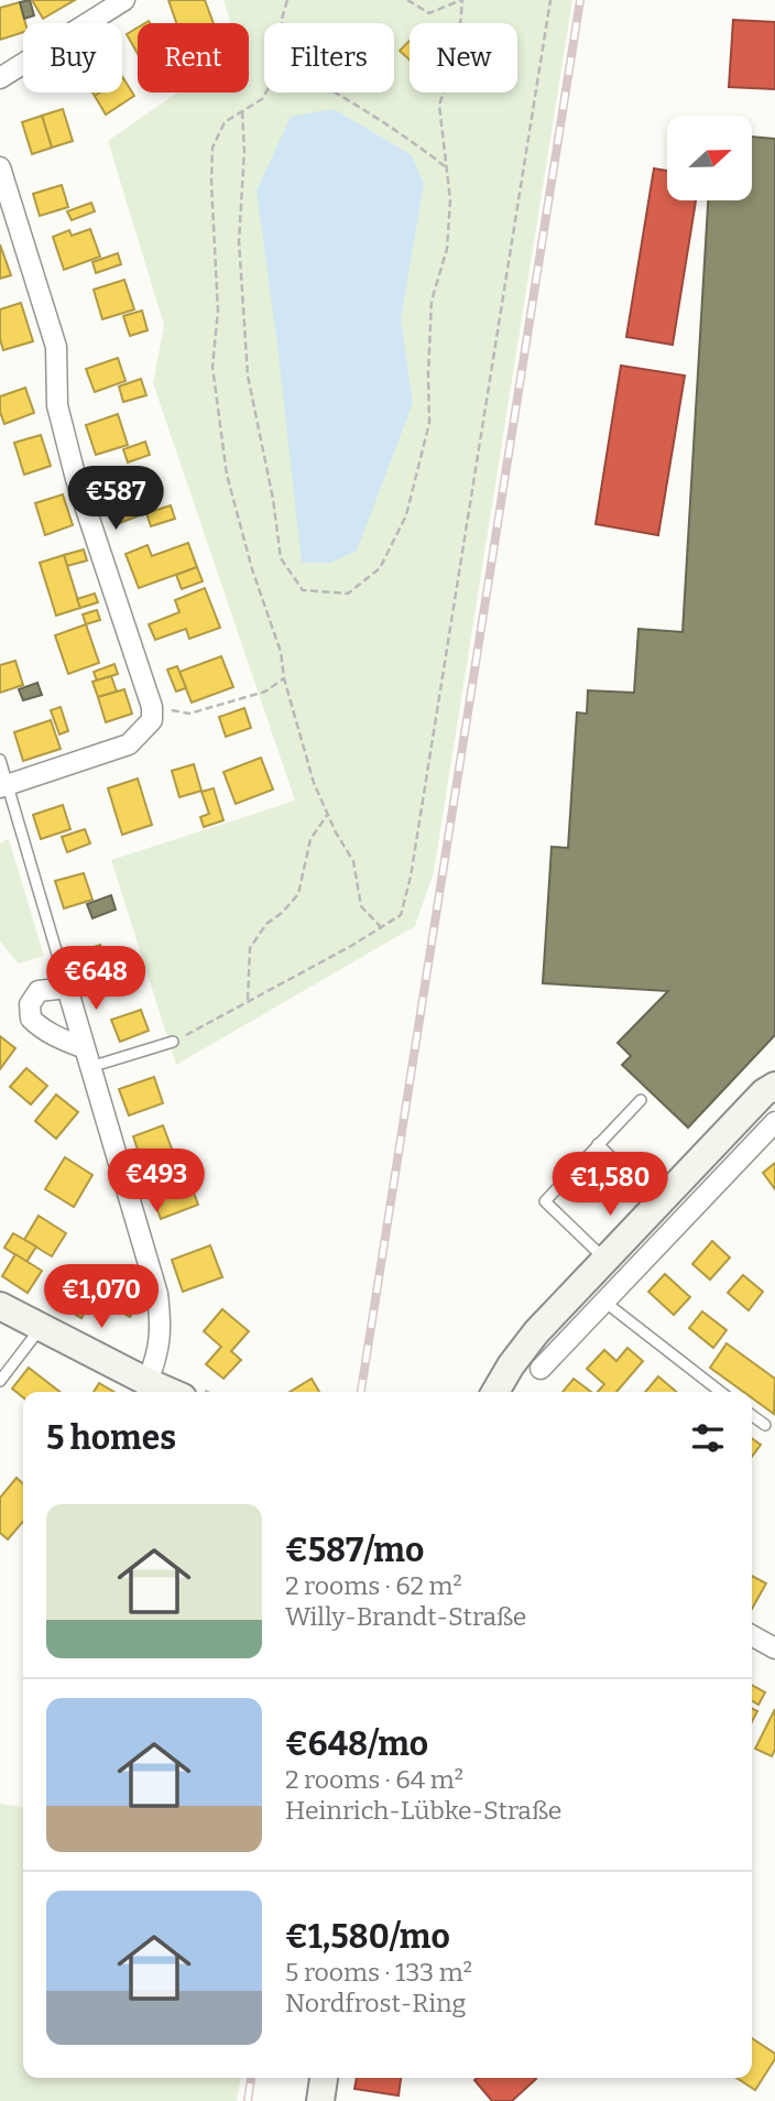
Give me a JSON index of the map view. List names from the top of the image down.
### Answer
{
  "north": "right",
  "page": {
    "chip": [
      "Buy",
      "Rent",
      "Filters",
      "New"
    ],
    "price": [
      "€587",
      "€648",
      "€493",
      "€1,580",
      "€1,070"
    ],
    "heading": "5 homes",
    "list": [
      {
        "name": "€587/mo",
        "note": "2 rooms · 62 m² · Willy-Brandt-Straße"
      },
      {
        "name": "€648/mo",
        "note": "2 rooms · 64 m² · Heinrich-Lübke-Straße"
      },
      {
        "name": "€1,580/mo",
        "note": "5 rooms · 133 m² · Nordfrost-Ring"
      }
    ]
  }
}
